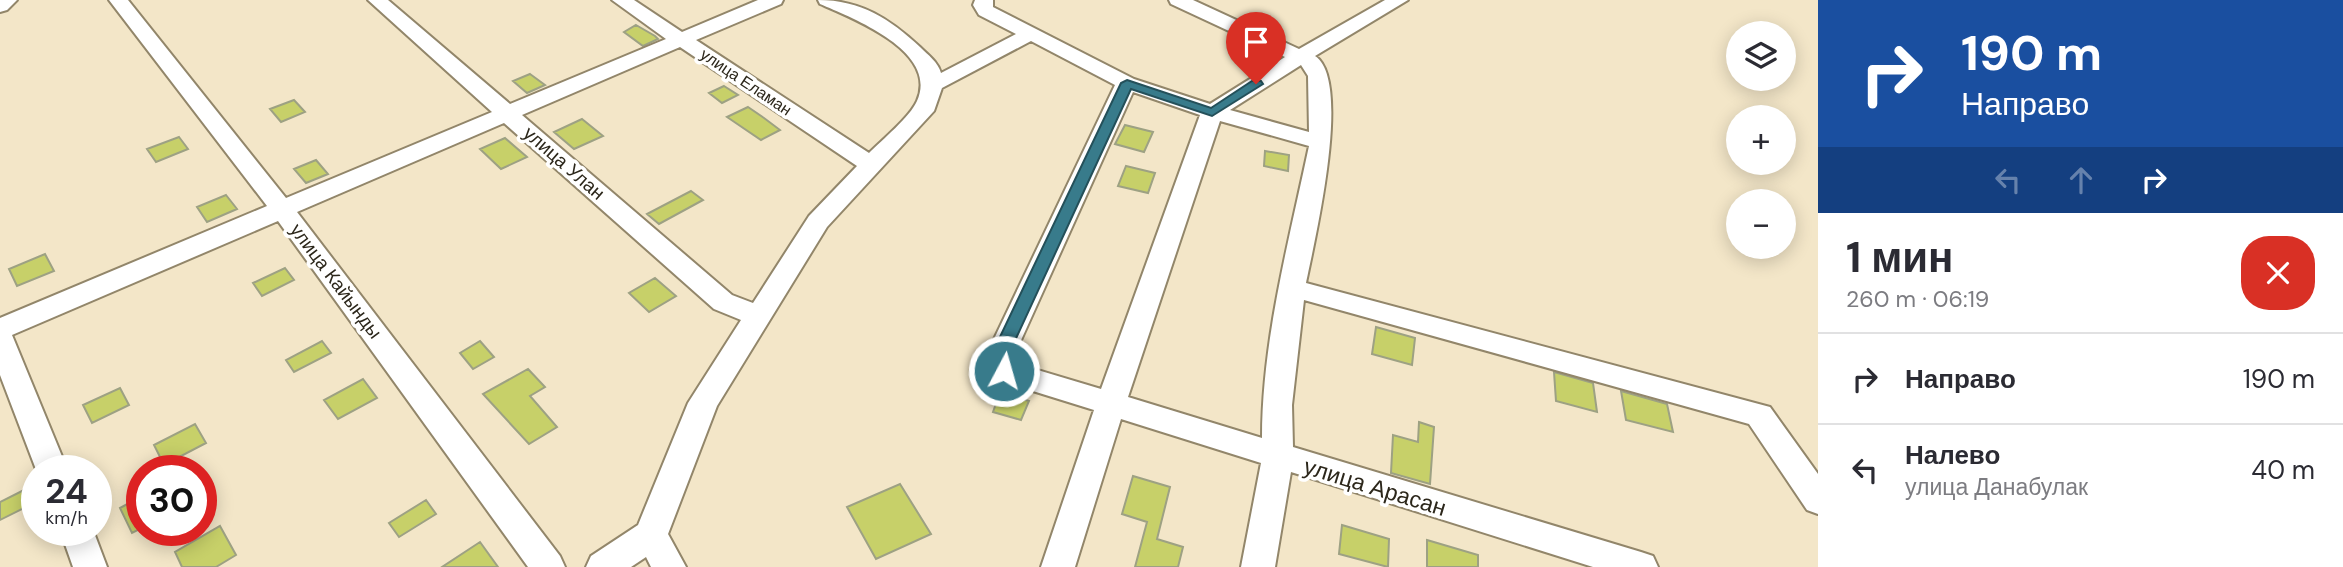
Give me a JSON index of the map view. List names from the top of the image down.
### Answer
{
  "streets": {
    "street": [
      "улица Еламан",
      "улица Улан",
      "улица Кайынды",
      "улица Арасан"
    ]
  },
  "page": {
    "turn": ["190 m", "Направо"],
    "map_buttons": ["+", "−"],
    "heading": ["1 мин", "260 m · 06:19"],
    "list": [
      {
        "name": "Направо",
        "value": "190 m"
      },
      {
        "name": "Налево",
        "note": "улица Данабулак",
        "value": "40 m"
      }
    ],
    "speed": "24 km/h",
    "limit": "30"
  }
}
